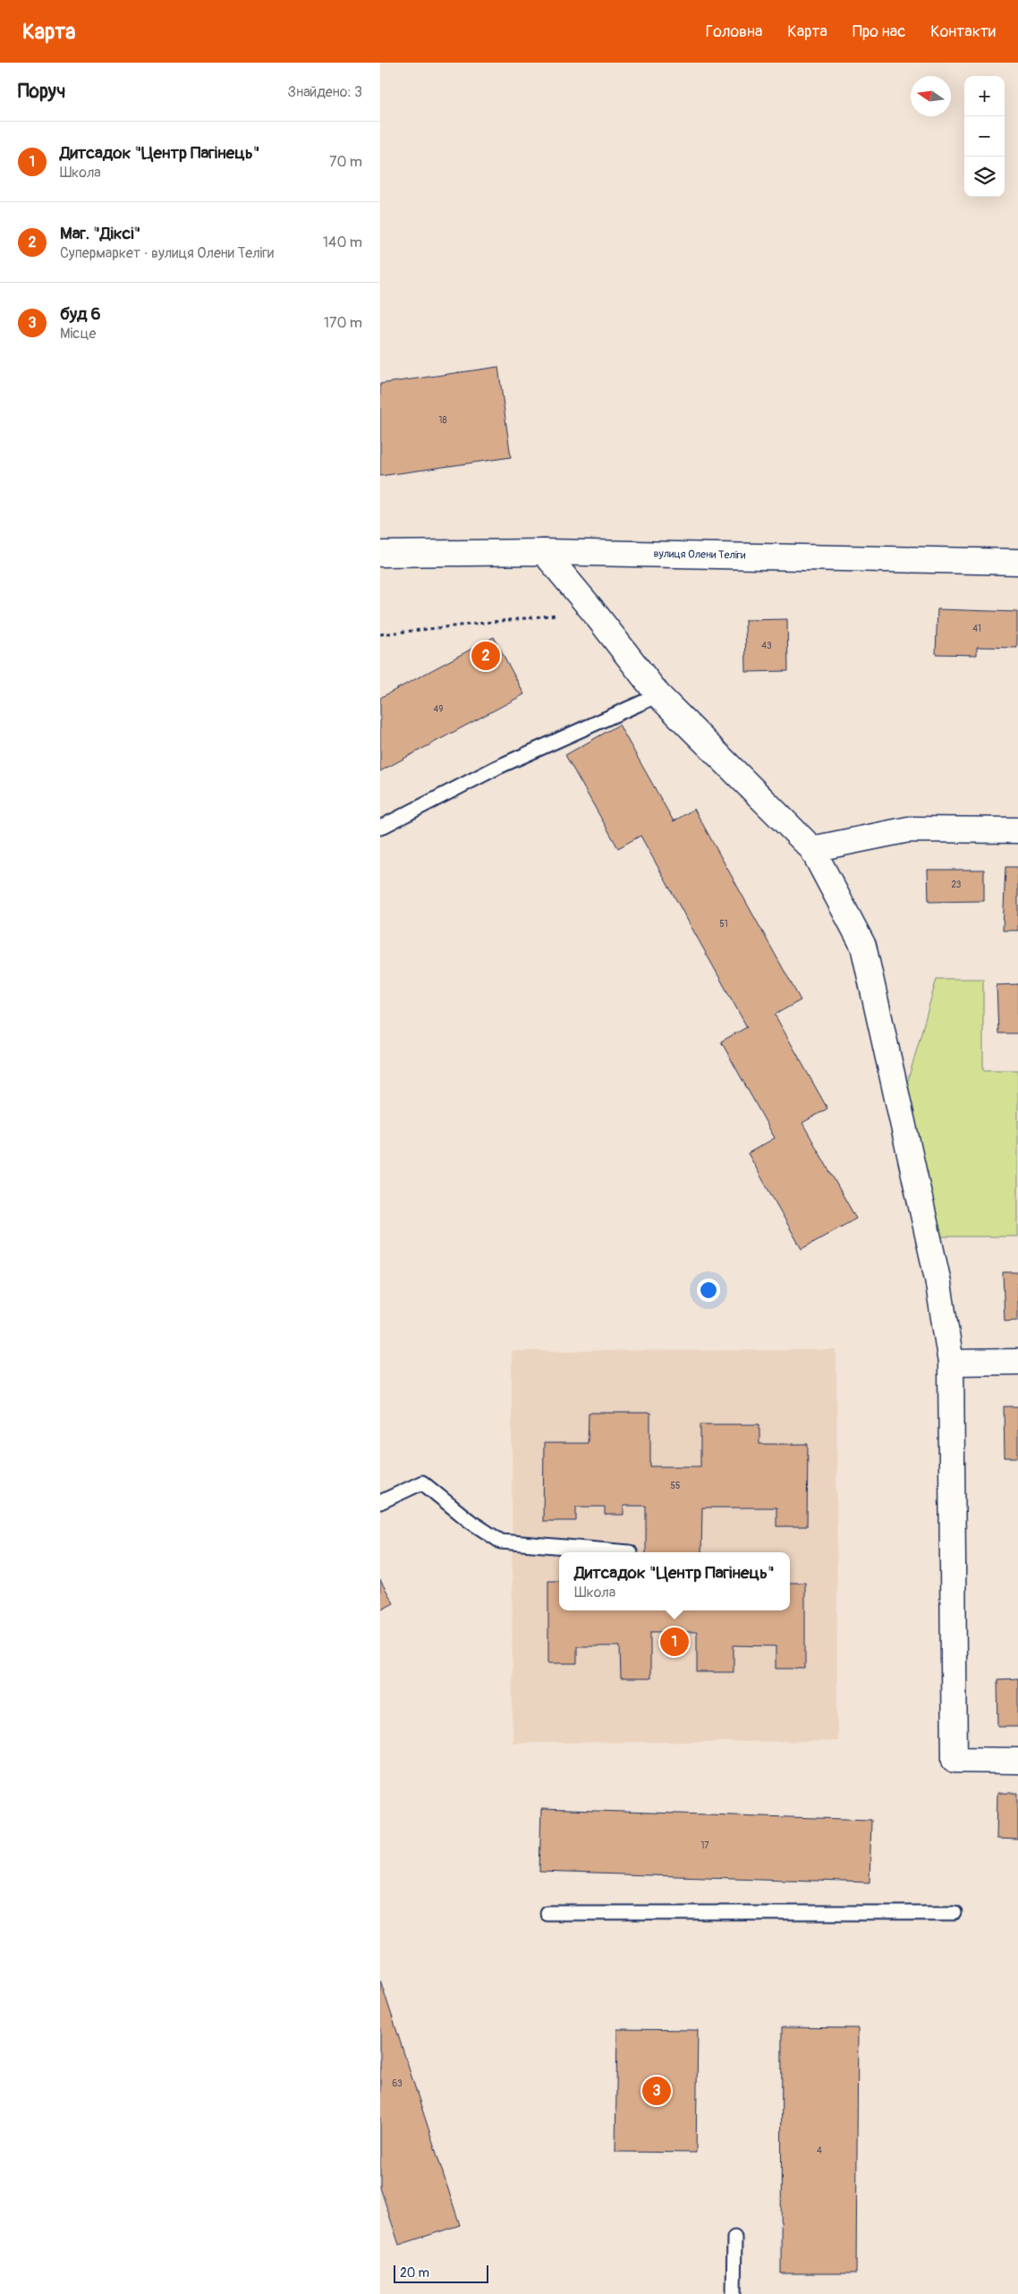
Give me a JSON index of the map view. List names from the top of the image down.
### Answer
{
  "streets": {
    "street": ["вулиця Олени Теліги"]
  },
  "house_numbers": [
    "18",
    "41",
    "43",
    "49",
    "23",
    "51",
    "55",
    "17",
    "63",
    "4"
  ],
  "scale_bar": "20 m",
  "north": "left",
  "page": {
    "header": "Карта",
    "nav": [
      "Головна",
      "Карта",
      "Про нас",
      "Контакти"
    ],
    "heading": ["Поруч", "Знайдено: 3"],
    "map_buttons": ["+", "−"],
    "list": [
      {
        "mark": "1",
        "name": "Дитсадок \"Центр Пагінець\"",
        "note": "Школа",
        "value": "70 m"
      },
      {
        "mark": "2",
        "name": "Маг. \"Діксі\"",
        "note": "Супермаркет · вулиця Олени Теліги",
        "value": "140 m"
      },
      {
        "mark": "3",
        "name": "буд 6",
        "note": "Місце",
        "value": "170 m"
      }
    ],
    "pins": ["2", "1", "3"],
    "popup": ["Дитсадок \"Центр Пагінець\"", "Школа"],
    "scale": "20 m"
  }
}
